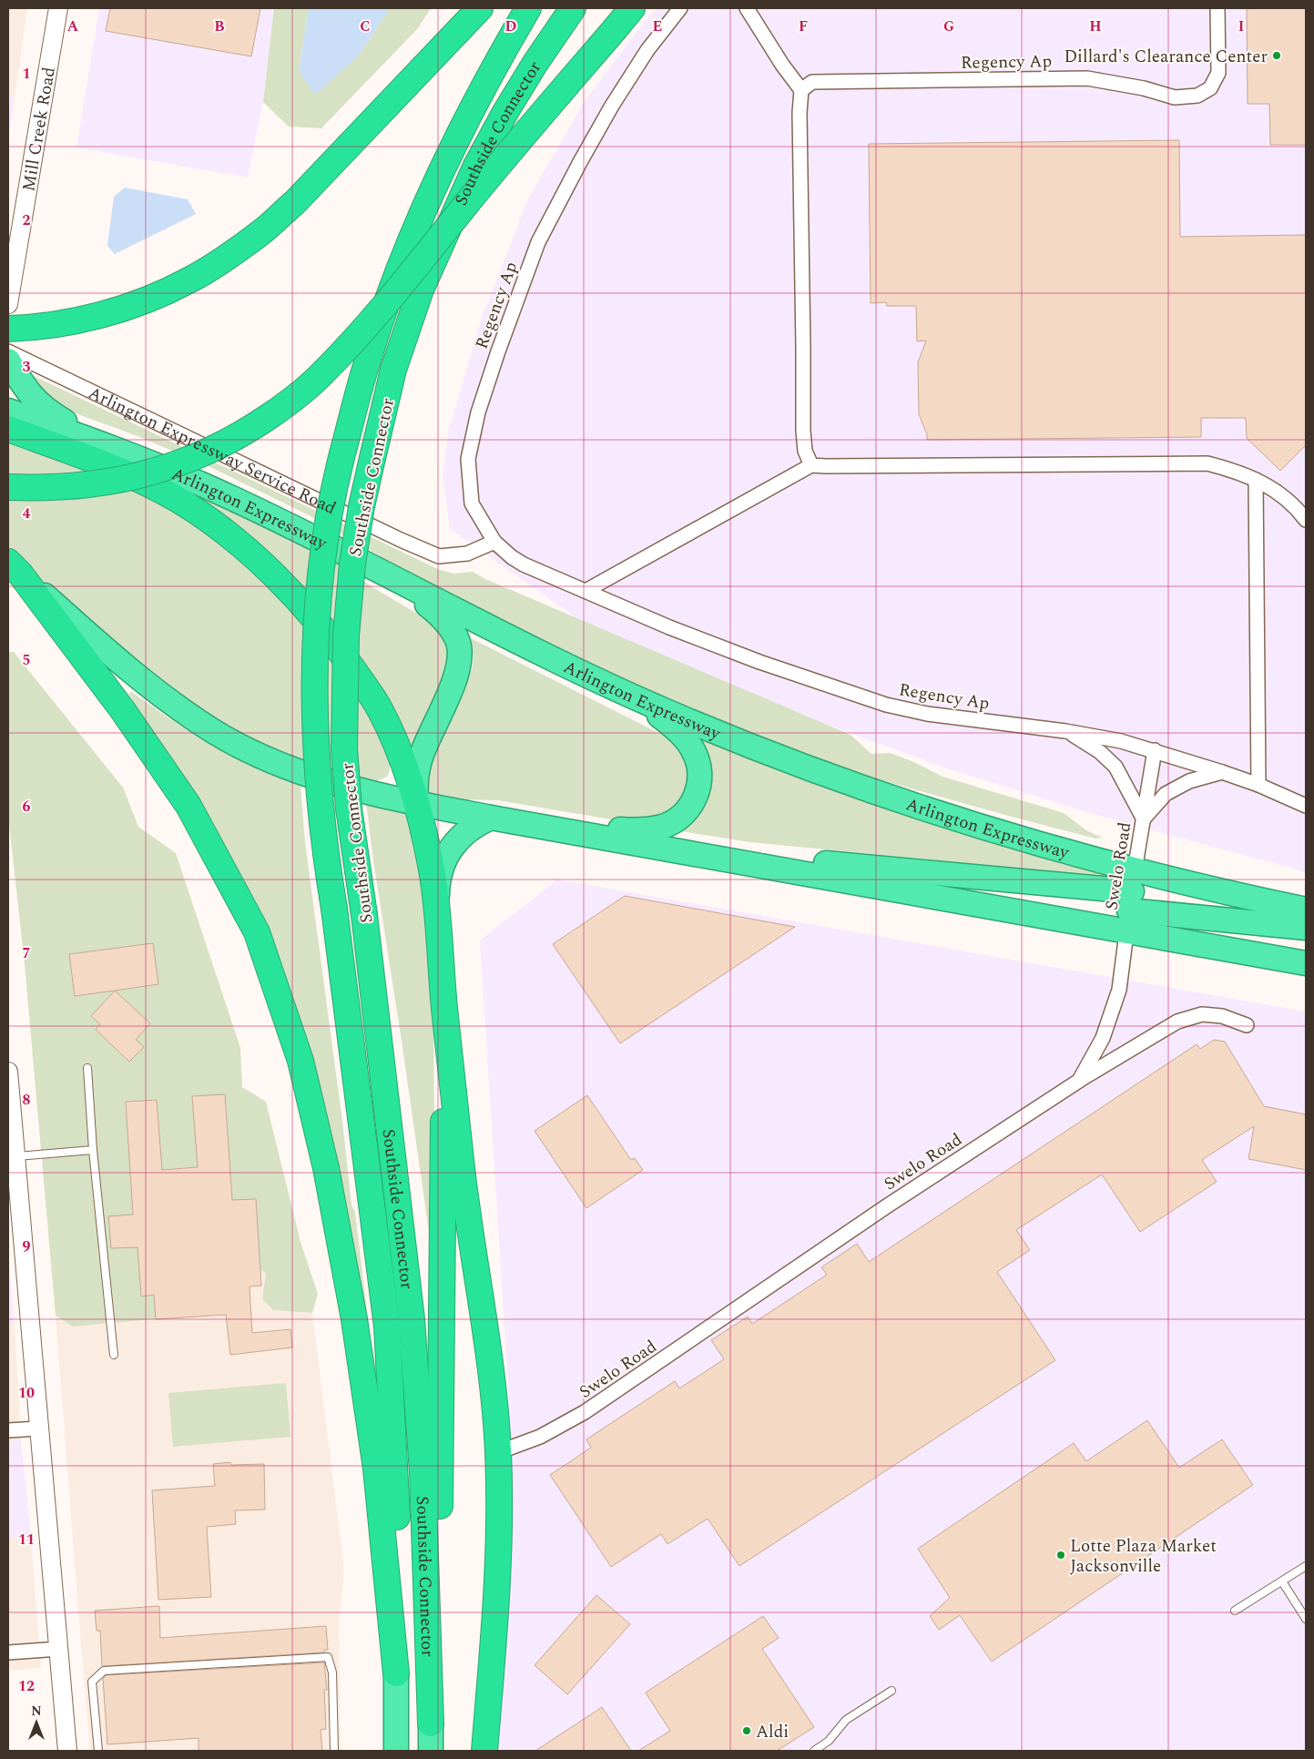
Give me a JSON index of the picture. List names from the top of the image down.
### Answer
{
  "streets": {
    "highway": ["Southside Connector", "Arlington Expressway"],
    "street": [
      "Regency Ap",
      "Mill Creek Road",
      "Arlington Expressway Service Road",
      "Swelo Road"
    ]
  },
  "crossings": [
    ["Regency Ap", "Arlington Expressway Service Road"],
    ["Regency Ap", "Swelo Road"],
    ["Arlington Expressway", "Swelo Road"]
  ],
  "places": ["Dillard's Clearance Center", "Lotte Plaza Market Jacksonville", "Aldi"],
  "north": "top",
  "grid": {
    "columns": [
      "A",
      "B",
      "C",
      "D",
      "E",
      "F",
      "G",
      "H",
      "I"
    ],
    "rows": [
      "1",
      "2",
      "3",
      "4",
      "5",
      "6",
      "7",
      "8",
      "9",
      "10",
      "11",
      "12"
    ]
  }
}
